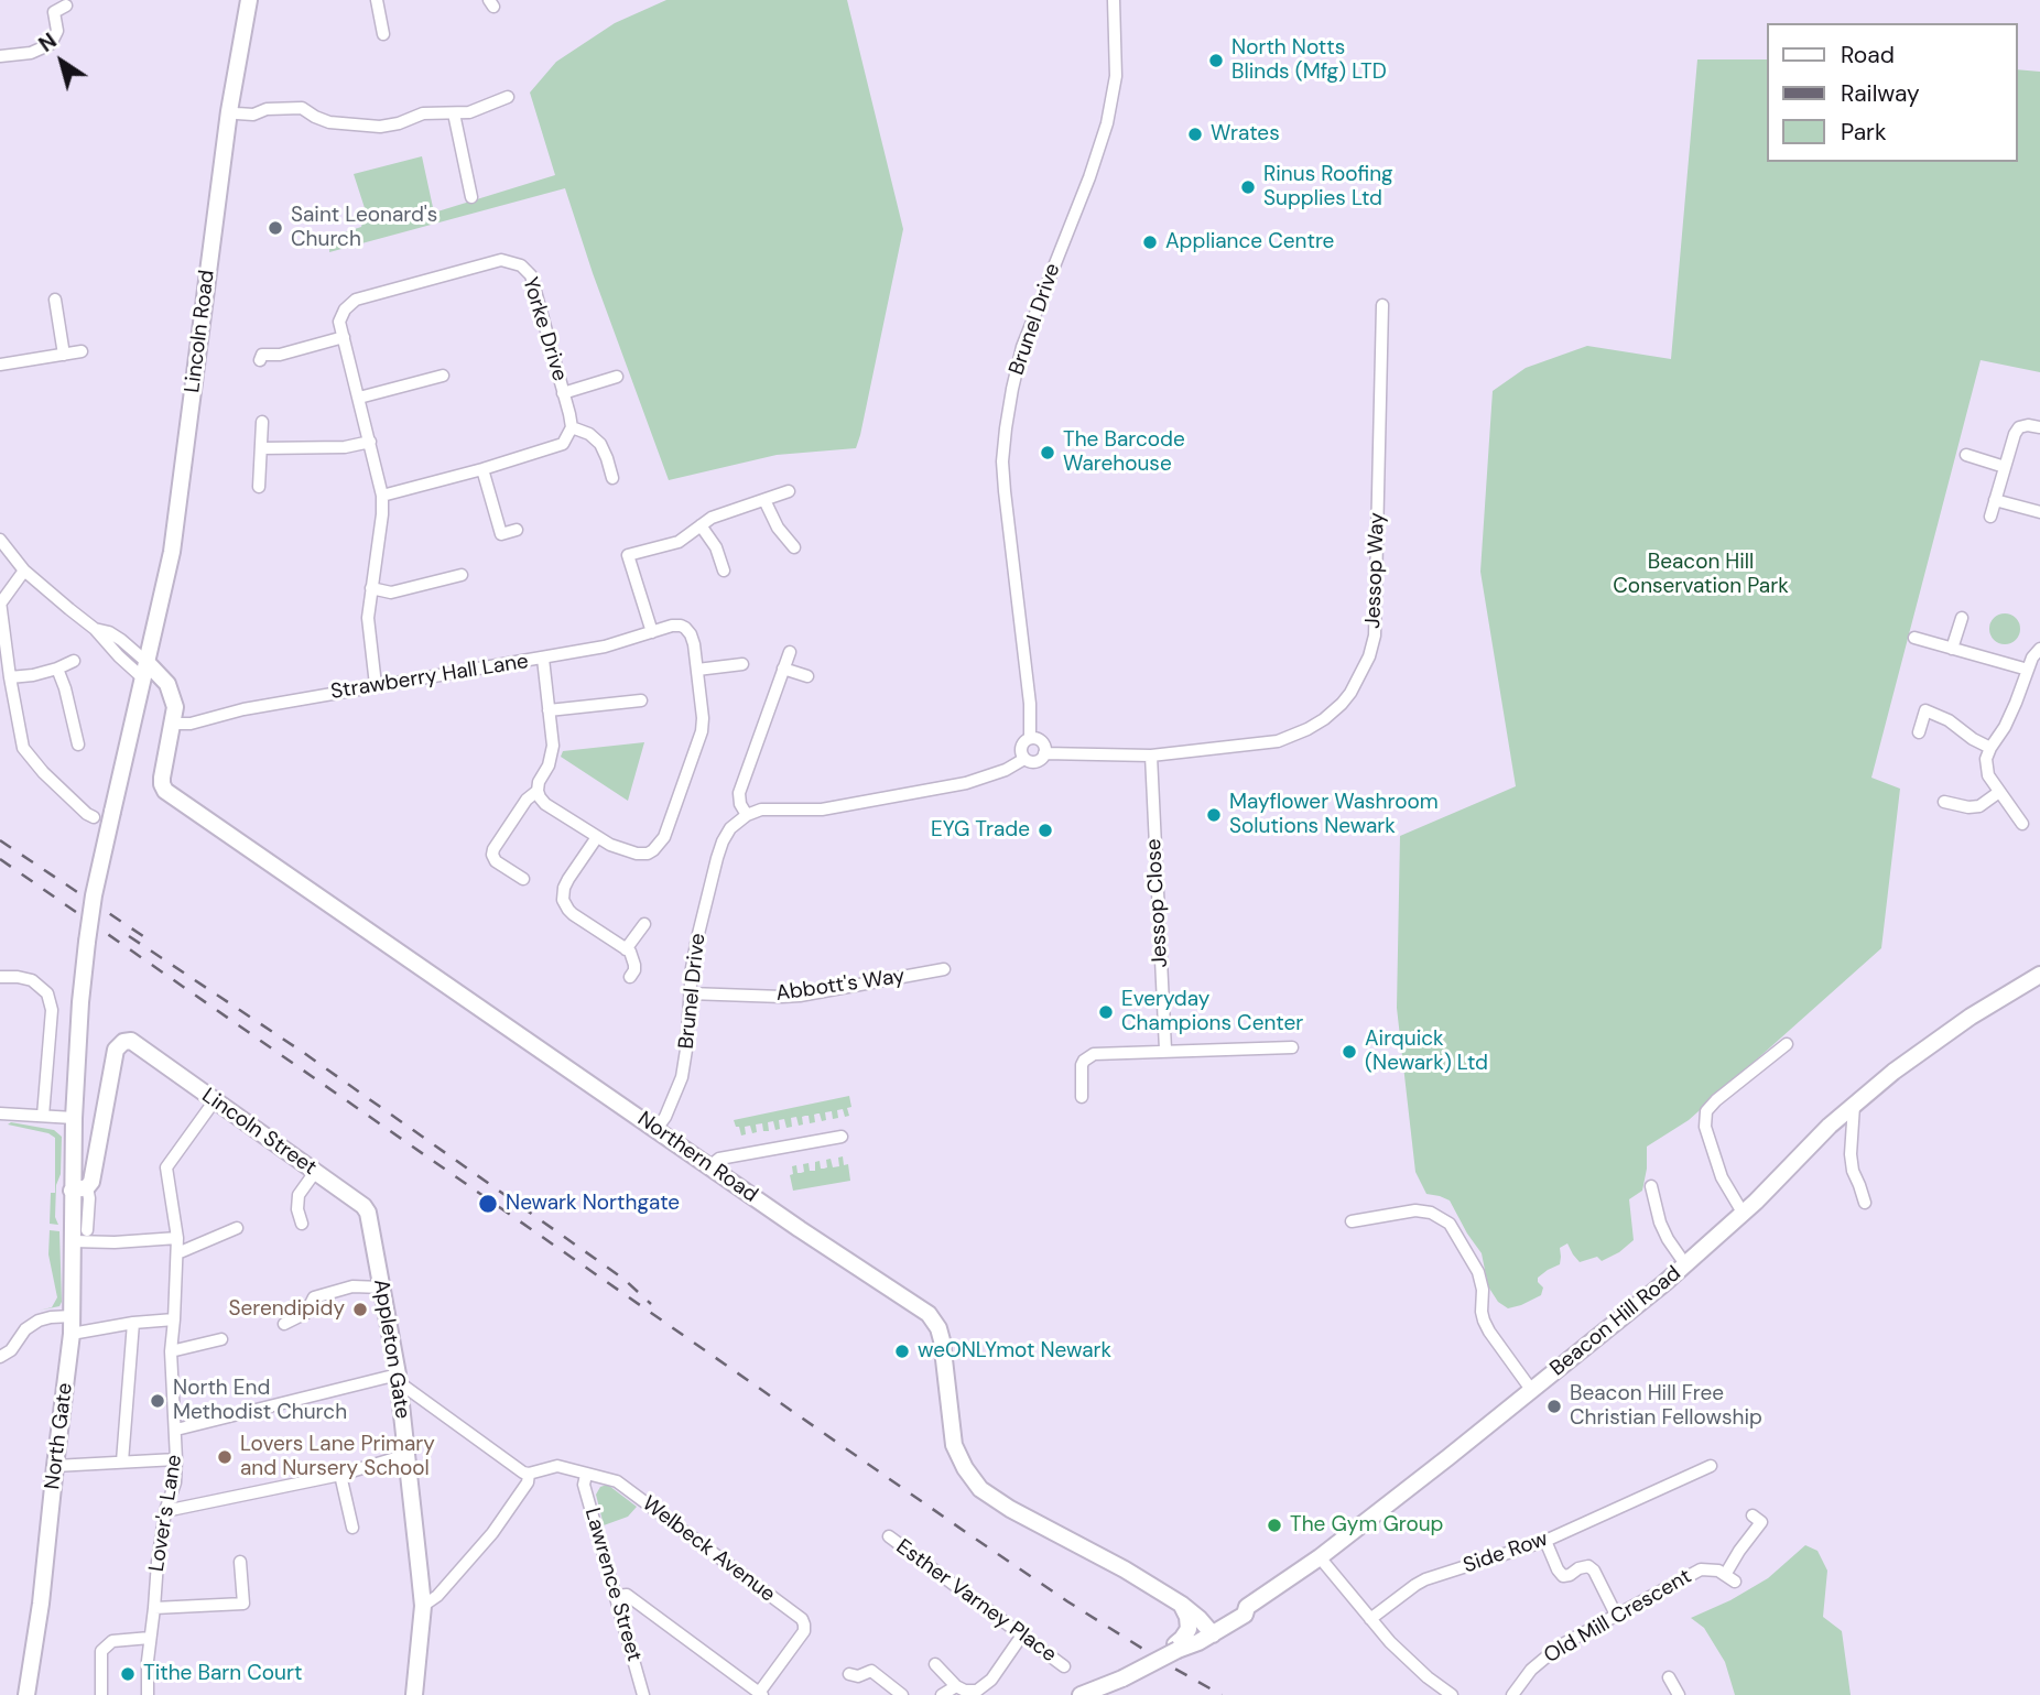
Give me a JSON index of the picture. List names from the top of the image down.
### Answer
{
  "streets": {
    "street": [
      "Brunel Drive",
      "Yorke Drive",
      "Lincoln Road",
      "Jessop Way",
      "Strawberry Hall Lane",
      "Jessop Close",
      "Abbott's Way",
      "Lincoln Street",
      "Northern Road",
      "Beacon Hill Road",
      "Appleton Gate",
      "North Gate",
      "Lover's Lane",
      "Welbeck Avenue",
      "Side Row",
      "Lawrence Street",
      "Esther Varney Place",
      "Old Mill Crescent"
    ]
  },
  "crossings": [
    ["Brunel Drive", "Jessop Way"],
    ["Brunel Drive", "Abbott's Way"],
    ["Brunel Drive", "Northern Road"],
    ["Yorke Drive", "Strawberry Hall Lane"],
    ["Lincoln Road", "Northern Road"],
    ["Lincoln Road", "North Gate"],
    ["Jessop Way", "Jessop Close"],
    ["Strawberry Hall Lane", "Northern Road"],
    ["Lincoln Street", "Appleton Gate"],
    ["Lincoln Street", "North Gate"],
    ["Lincoln Street", "Lover's Lane"],
    ["Northern Road", "Beacon Hill Road"],
    ["Welbeck Avenue", "Lawrence Street"]
  ],
  "parks": ["Beacon Hill Conservation Park"],
  "places": [
    "North Notts Blinds (Mfg) LTD",
    "Wrates",
    "Rinus Roofing Supplies Ltd",
    "Saint Leonard's Church",
    "Appliance Centre",
    "The Barcode Warehouse",
    "Mayflower Washroom Solutions Newark",
    "EYG Trade",
    "Everyday Champions Center",
    "Airquick (Newark) Ltd",
    "Newark Northgate",
    "Serendipidy",
    "weONLYmot Newark",
    "North End Methodist Church",
    "Beacon Hill Free Christian Fellowship",
    "Lovers Lane Primary and Nursery School",
    "The Gym Group",
    "Tithe Barn Court"
  ],
  "legend": ["Road", "Railway", "Park"],
  "north": "top left"
}
